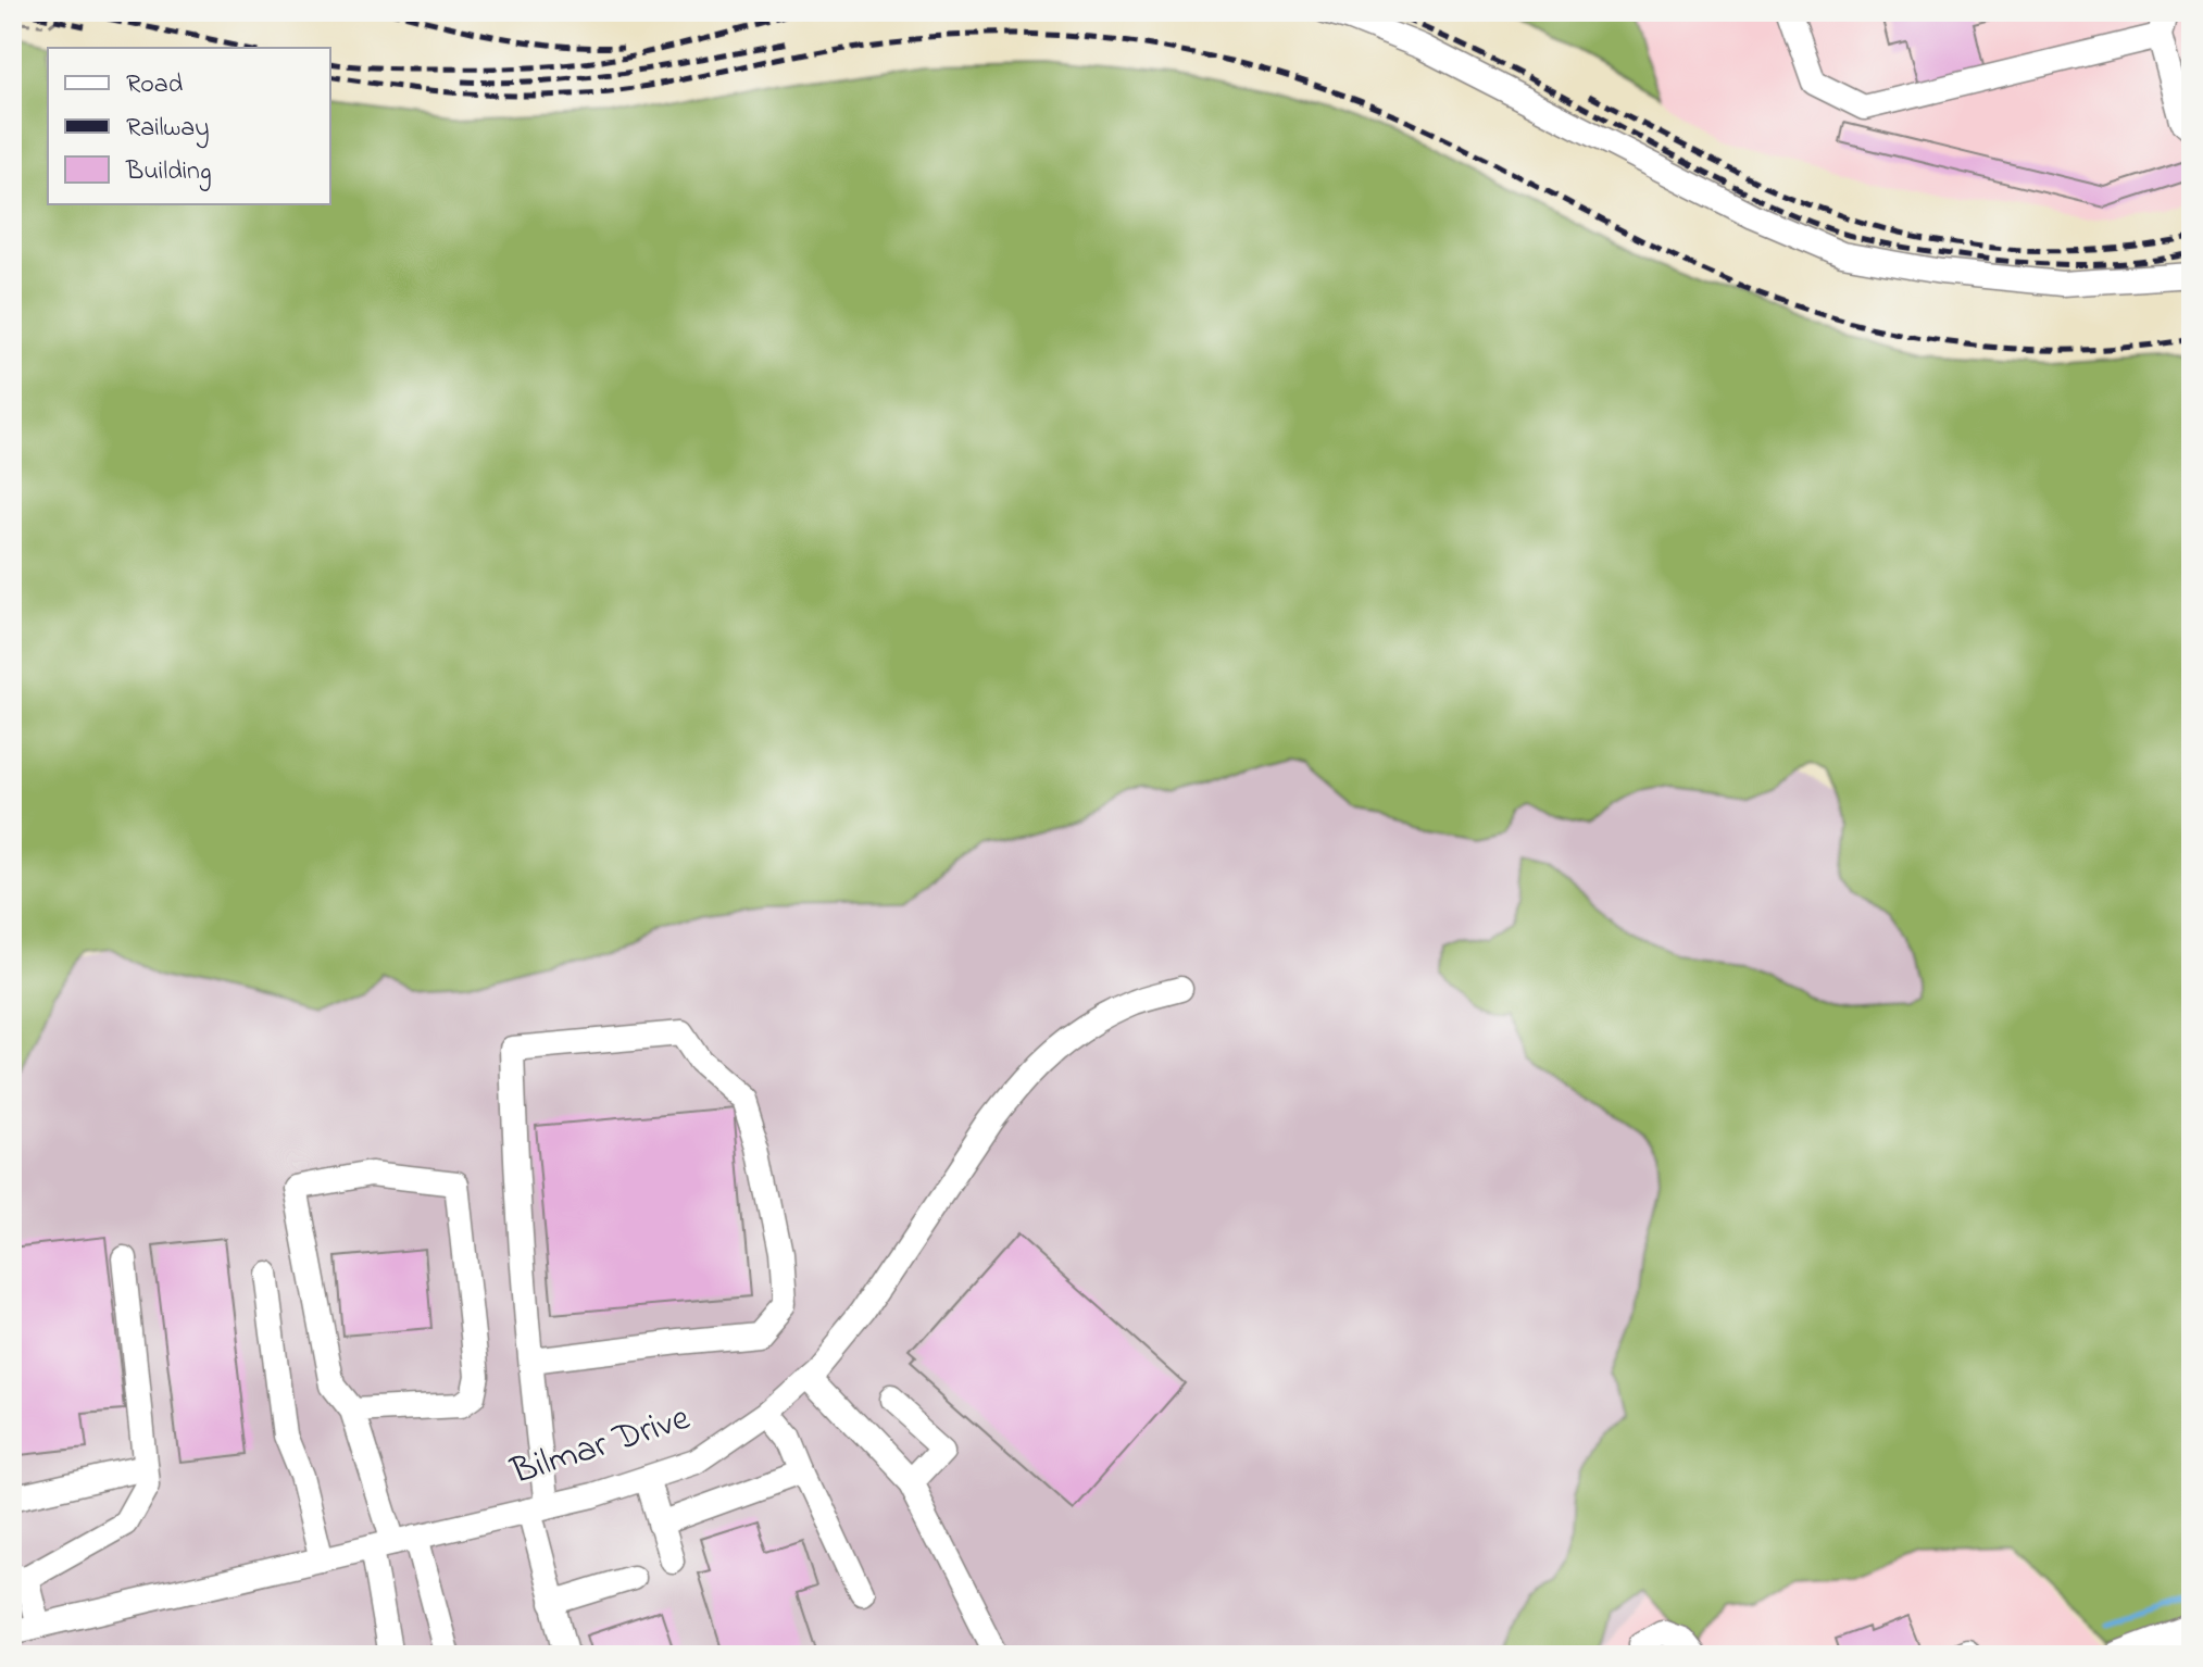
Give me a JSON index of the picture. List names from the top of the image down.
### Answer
{
  "streets": {
    "street": ["Bilmar Drive"]
  },
  "legend": ["Road", "Railway", "Building"]
}
